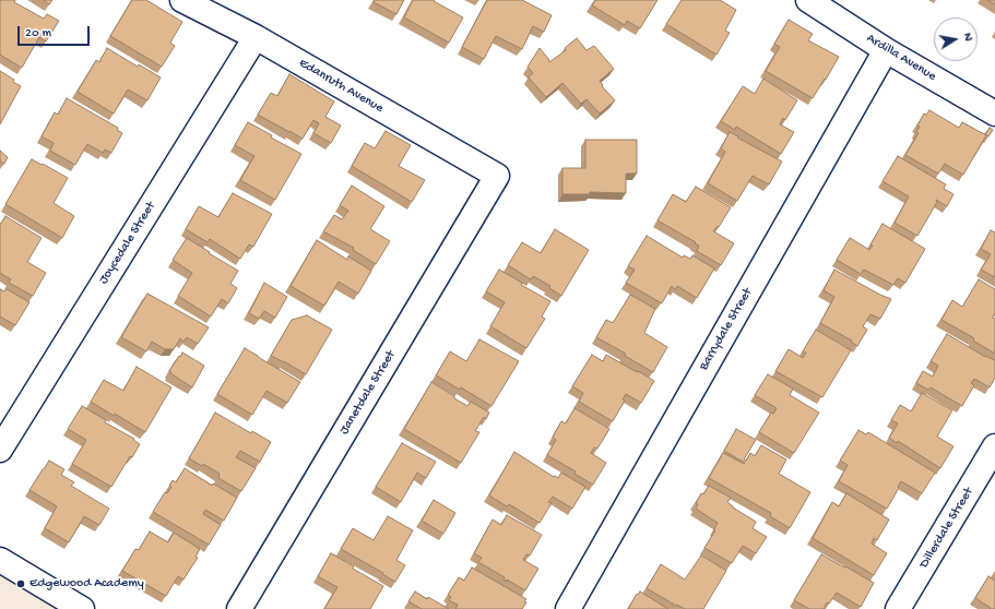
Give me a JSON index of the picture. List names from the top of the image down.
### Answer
{
  "streets": {
    "street": [
      "Ardilla Avenue",
      "Edanruth Avenue",
      "Joycedale Street",
      "Barrydale Street",
      "Janetdale Street",
      "Dillerdale Street"
    ]
  },
  "crossings": [
    ["Ardilla Avenue", "Barrydale Street"],
    ["Edanruth Avenue", "Joycedale Street"],
    ["Edanruth Avenue", "Janetdale Street"]
  ],
  "places": ["Edgewood Academy"],
  "scale_bar": "20 m",
  "north": "right"
}
